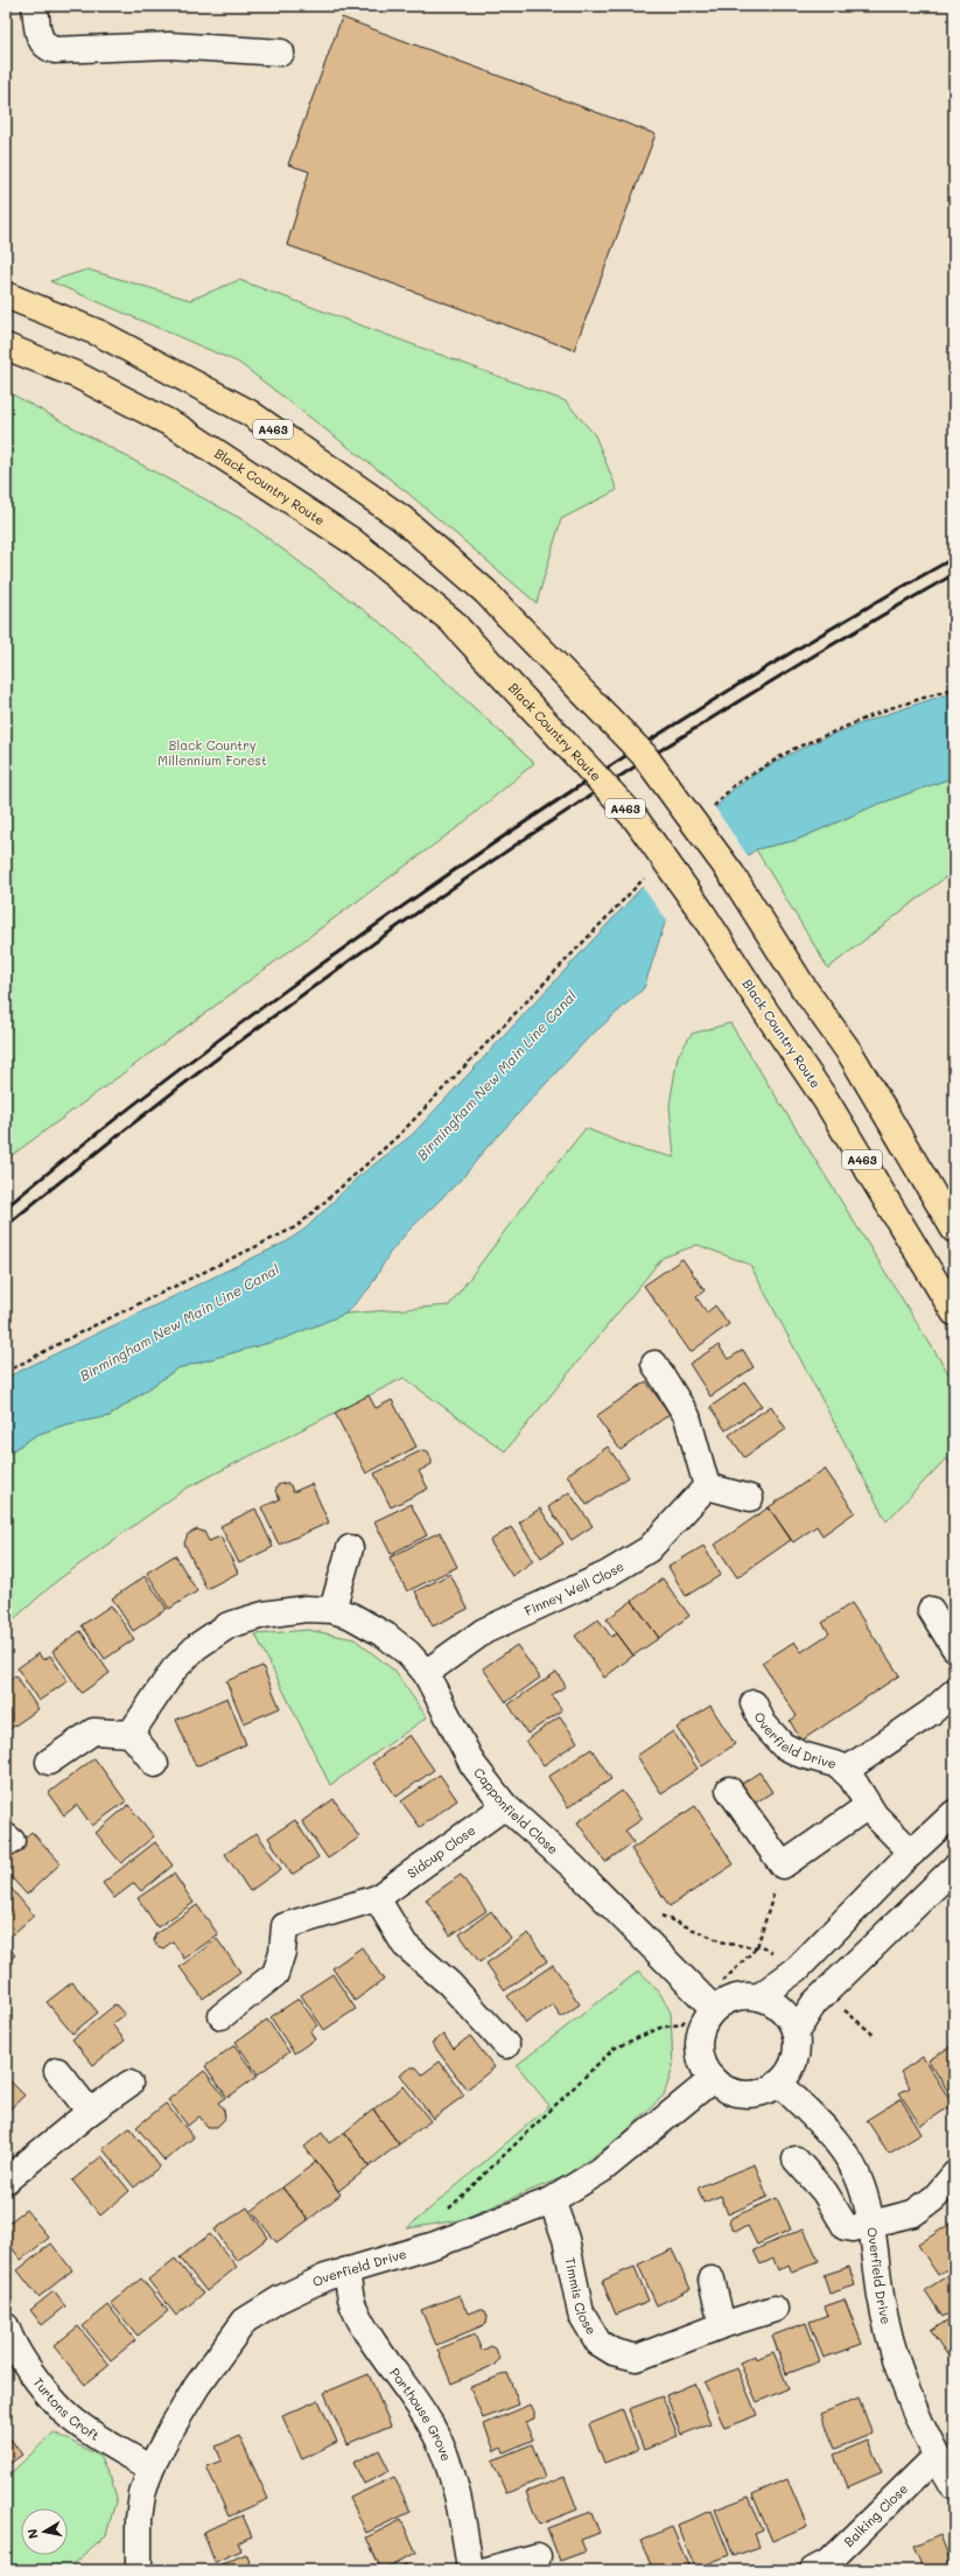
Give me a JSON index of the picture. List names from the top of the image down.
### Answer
{
  "streets": {
    "highway": ["A463", "Black Country Route"],
    "street": [
      "Finney Well Close",
      "Overfield Drive",
      "Capponfield Close",
      "Sidcup Close",
      "Timmis Close",
      "Turtons Croft",
      "Porthouse Grove",
      "Balking Close"
    ]
  },
  "crossings": [
    ["Finney Well Close", "Capponfield Close"],
    ["Overfield Drive", "Capponfield Close"],
    ["Overfield Drive", "Timmis Close"],
    ["Overfield Drive", "Turtons Croft"],
    ["Overfield Drive", "Porthouse Grove"],
    ["Overfield Drive", "Balking Close"],
    ["Capponfield Close", "Sidcup Close"]
  ],
  "water": ["Birmingham New Main Line Canal"],
  "parks": ["Black Country Millennium Forest"],
  "north": "left"
}
